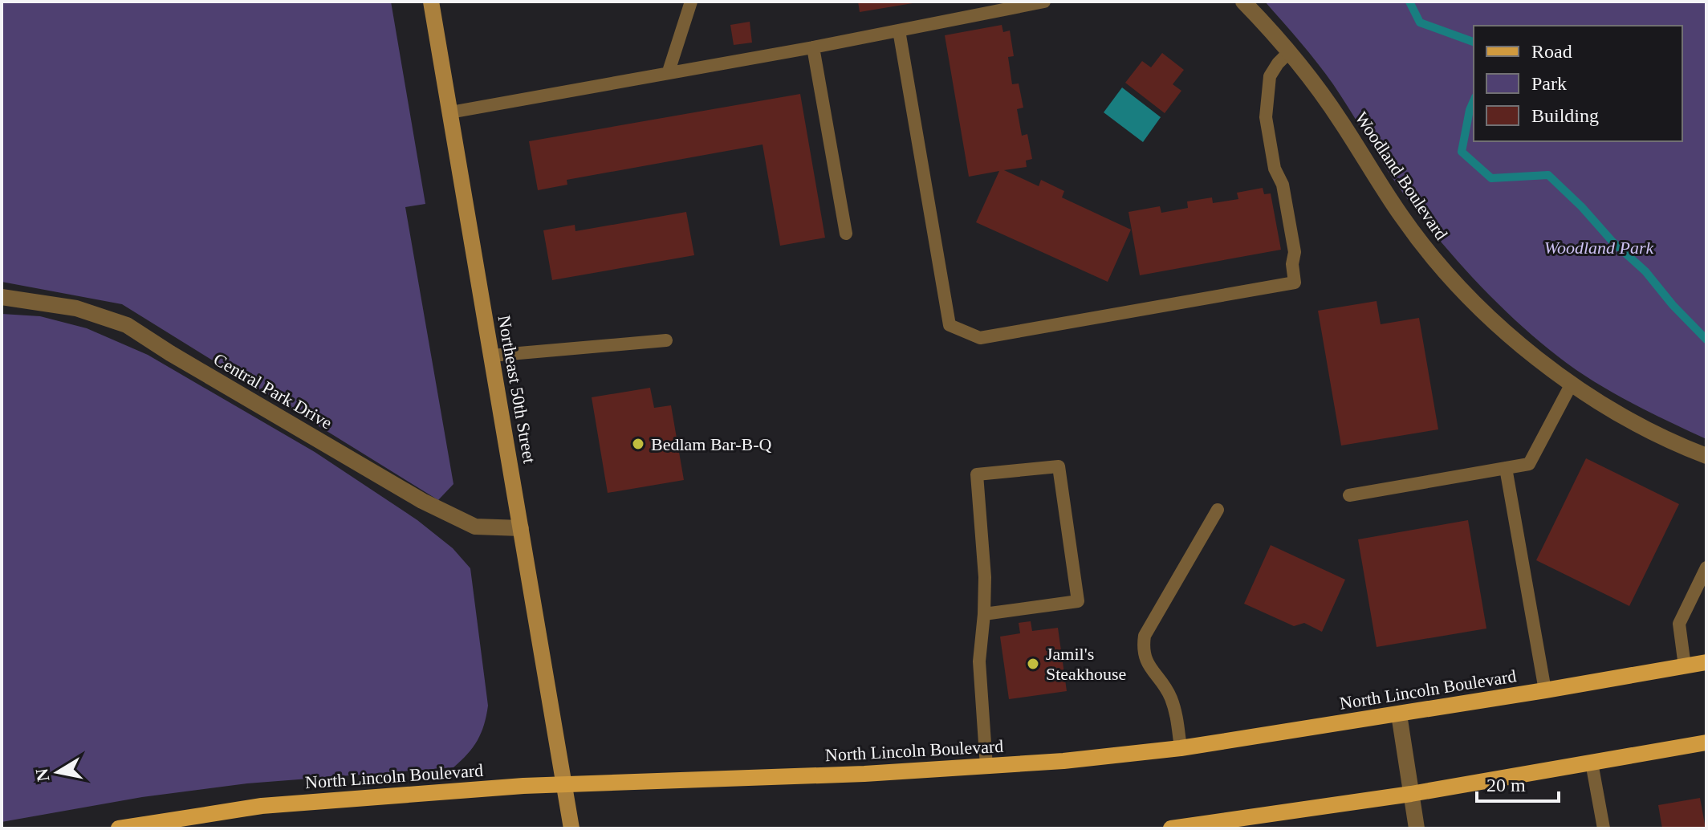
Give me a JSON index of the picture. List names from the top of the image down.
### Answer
{
  "streets": {
    "main road": ["Northeast 50th Street", "North Lincoln Boulevard"],
    "street": ["Woodland Boulevard", "Central Park Drive"]
  },
  "crossings": [
    ["Northeast 50th Street", "Central Park Drive"],
    ["Northeast 50th Street", "North Lincoln Boulevard"]
  ],
  "parks": ["Woodland Park"],
  "places": ["Bedlam Bar-B-Q", "Jamil's Steakhouse"],
  "legend": ["Road", "Park", "Building"],
  "scale_bar": "20 m",
  "north": "left"
}
